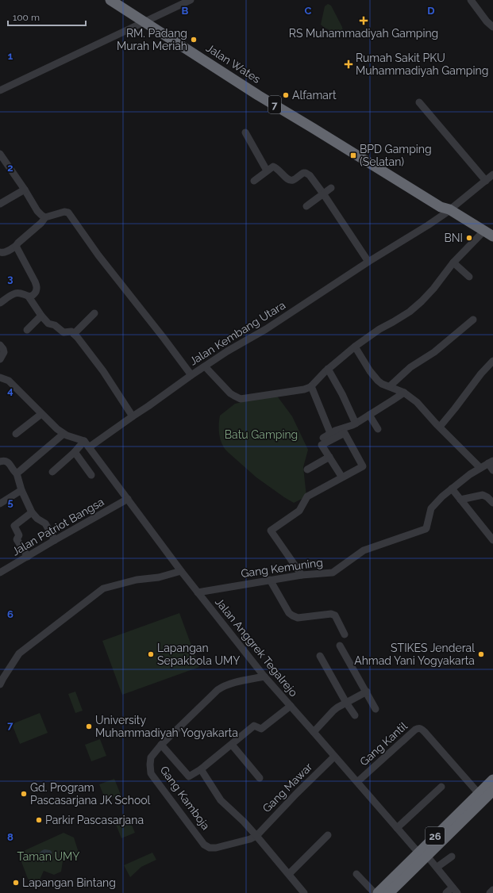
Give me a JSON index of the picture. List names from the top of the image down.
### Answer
{
  "streets": {
    "highway": ["Jalan Wates", "7", "26"],
    "street": [
      "Jalan Kembang Utara",
      "Jalan Patriot Bangsa",
      "Gang Kemuning",
      "Jalan Anggrek Tegalrejo",
      "Gang Kantil",
      "Gang Mawar",
      "Gang Kamboja"
    ]
  },
  "crossings": [
    ["Jalan Wates", "Jalan Kembang Utara"],
    ["Jalan Kembang Utara", "Jalan Anggrek Tegalrejo"],
    ["Jalan Patriot Bangsa", "Jalan Anggrek Tegalrejo"],
    ["Gang Kemuning", "Jalan Anggrek Tegalrejo"],
    ["Jalan Anggrek Tegalrejo", "Gang Kantil"],
    ["Jalan Anggrek Tegalrejo", "Gang Mawar"],
    ["Jalan Anggrek Tegalrejo", "Gang Kamboja"],
    ["Jalan Anggrek Tegalrejo", "26"],
    ["Gang Mawar", "Gang Kamboja"]
  ],
  "parks": ["Batu Gamping", "Taman UMY"],
  "places": {
    "health": ["RS Muhammadiyah Gamping", "Rumah Sakit PKU Muhammadiyah Gamping"],
    "other": [
      "RM. Padang Murah Meriah",
      "Alfamart",
      "BNI",
      "Lapangan Sepakbola UMY",
      "STIKES Jenderal Ahmad Yani Yogyakarta",
      "University Muhammadiyah Yogyakarta",
      "Gd. Program Pascasarjana JK School",
      "Parkir Pascasarjana",
      "Lapangan Bintang"
    ],
    "transit": ["BPD Gamping (Selatan)"]
  },
  "scale_bar": "100 m",
  "grid": {
    "columns": ["B", "C", "D"],
    "rows": [
      "1",
      "2",
      "3",
      "4",
      "5",
      "6",
      "7",
      "8"
    ]
  }
}
